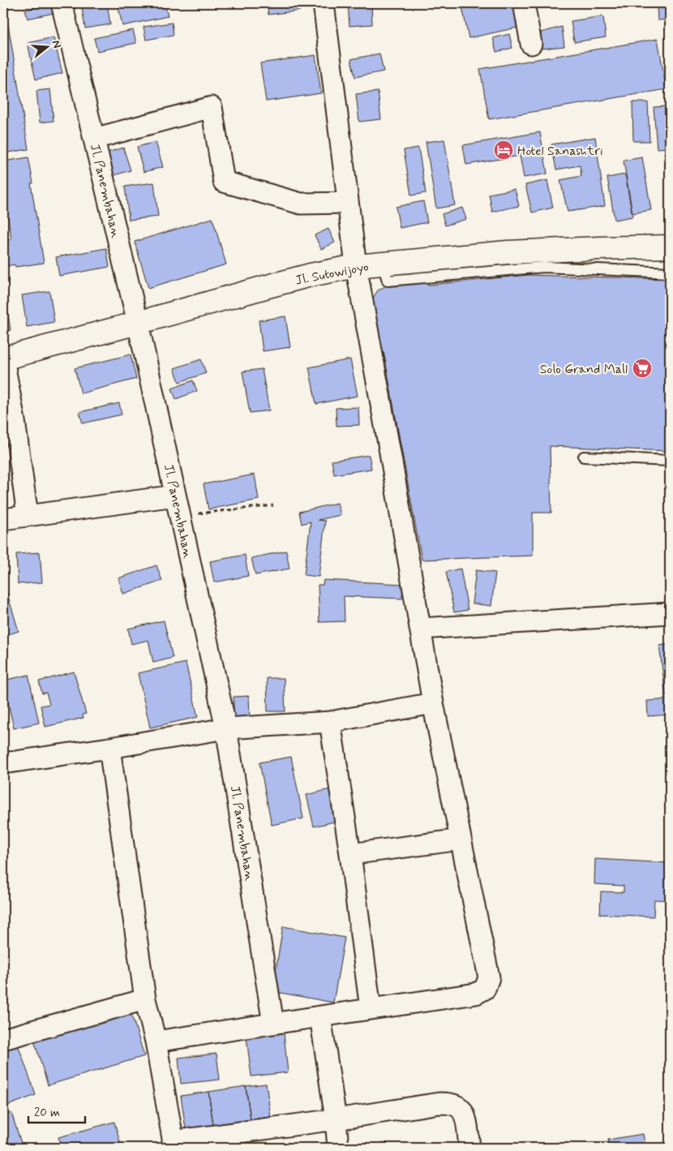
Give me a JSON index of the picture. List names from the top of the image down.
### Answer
{
  "streets": {
    "main road": ["Jl. Sutowijoyo"],
    "street": ["Jl. Panembahan"]
  },
  "crossings": [
    ["Jl. Panembahan", "Jl. Sutowijoyo"]
  ],
  "places": {
    "hotel": ["Hotel Sanashtri"],
    "supermarket": ["Solo Grand Mall"]
  },
  "scale_bar": "20 m",
  "north": "right"
}
